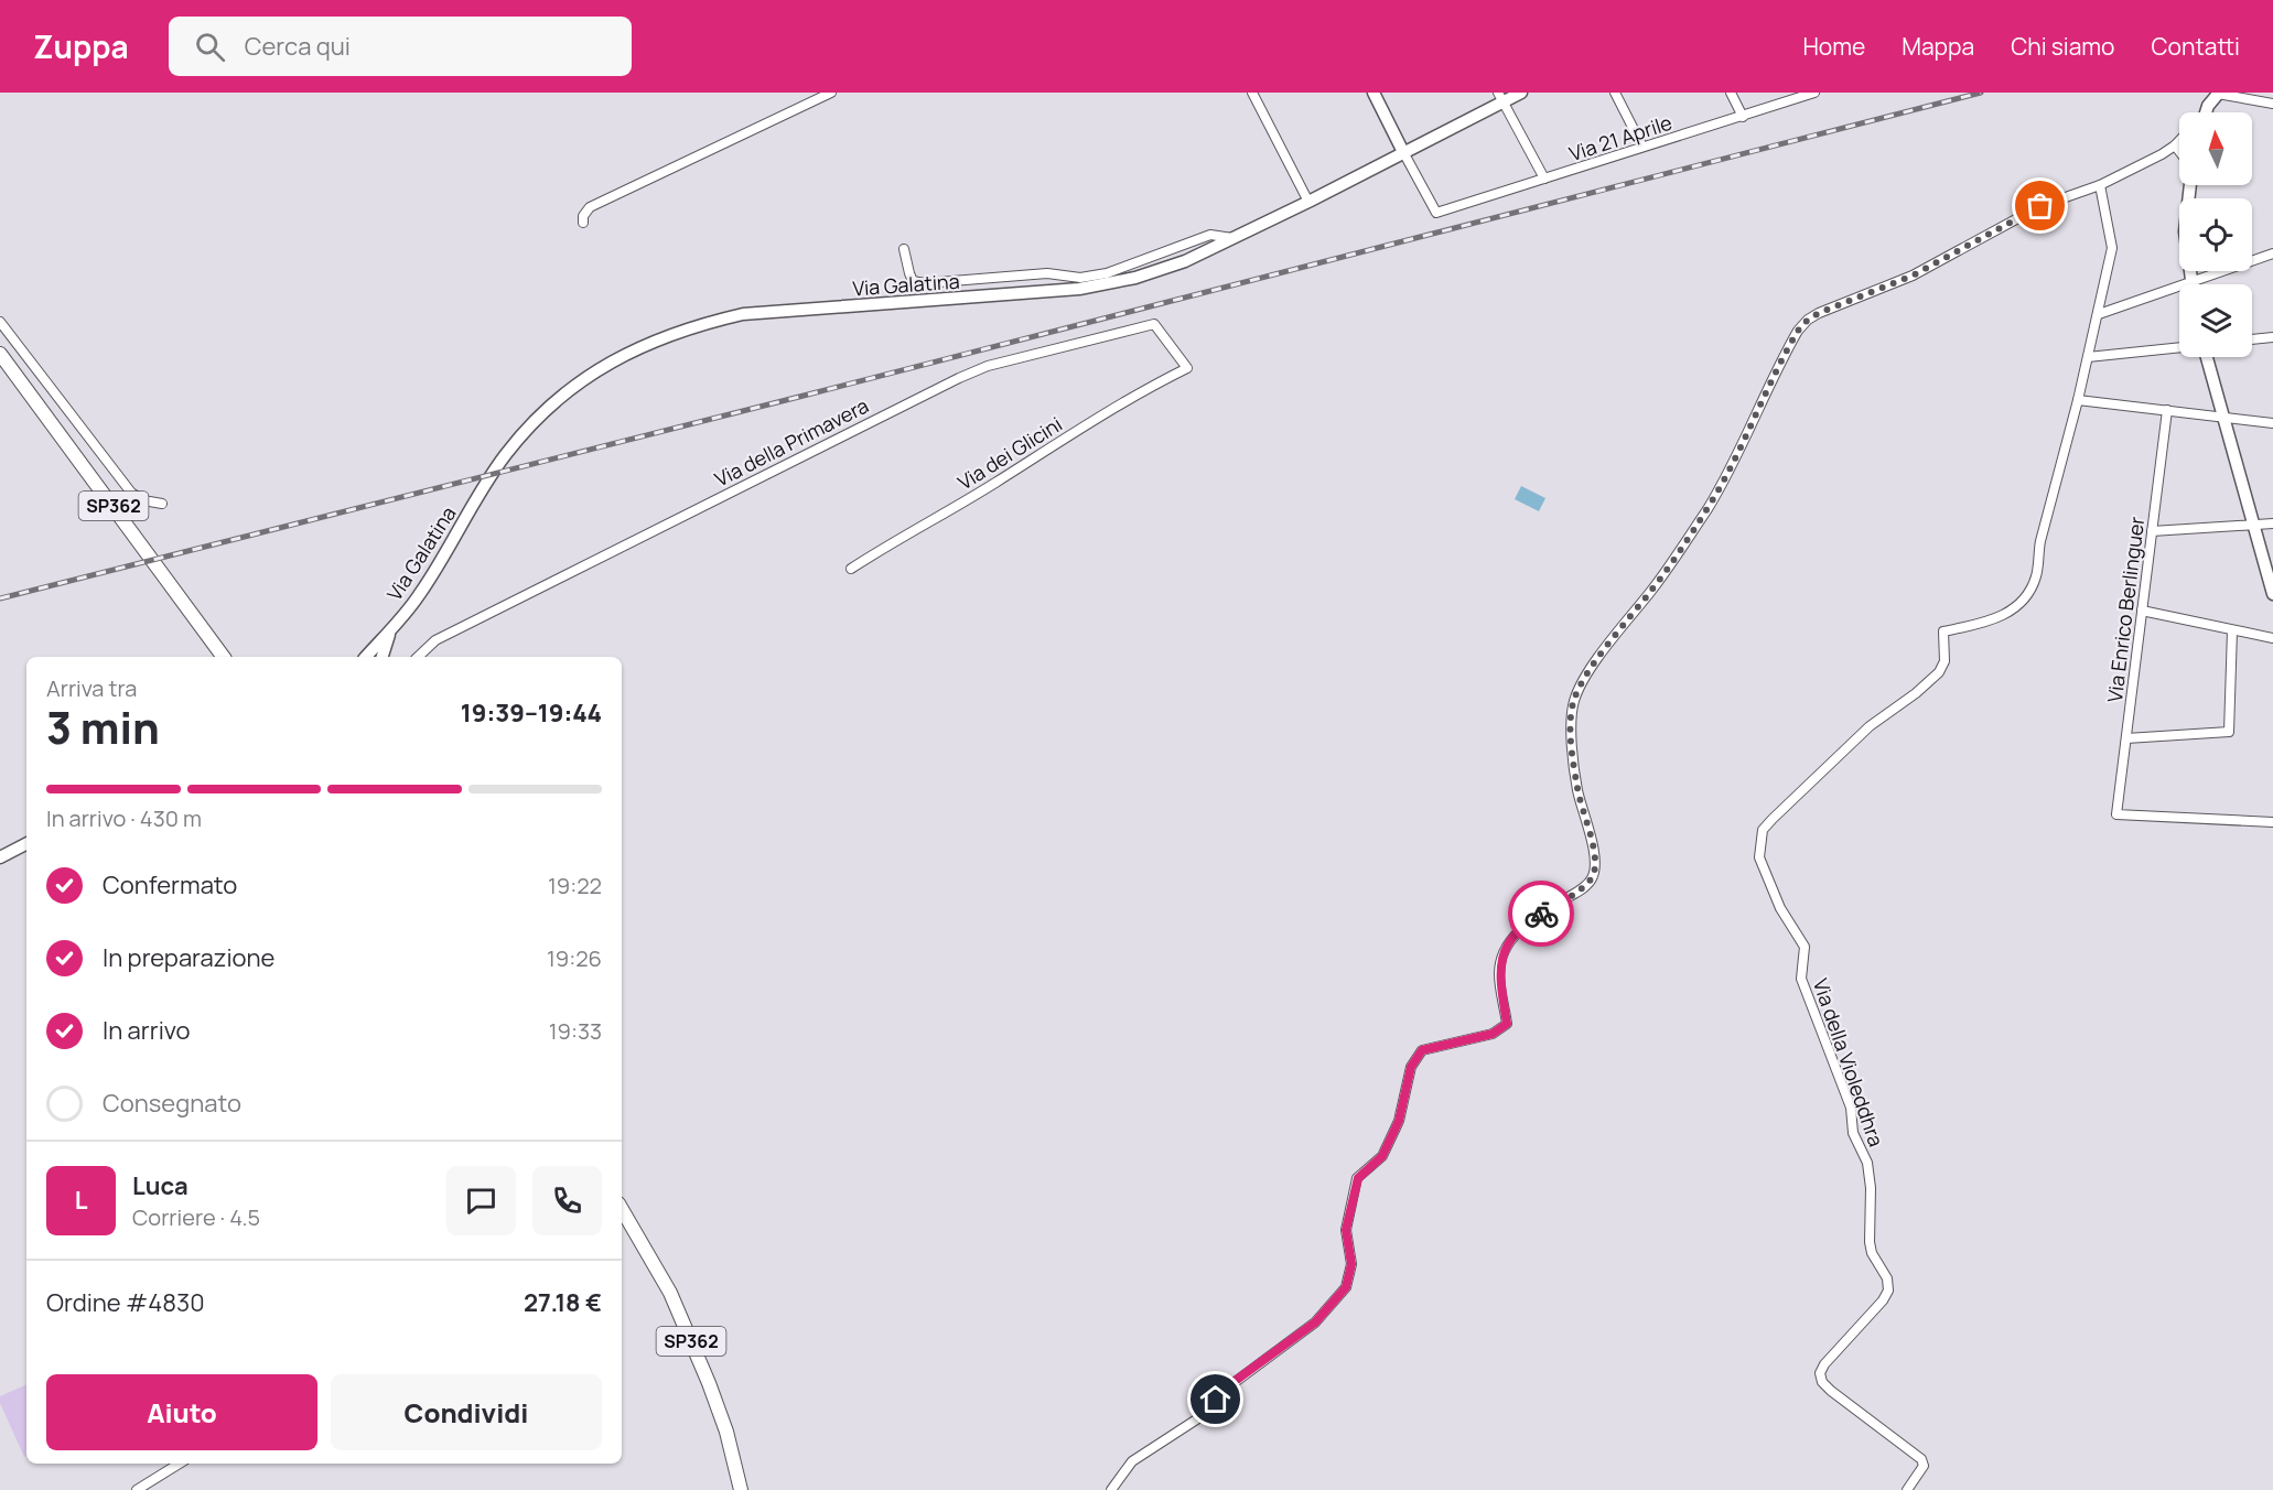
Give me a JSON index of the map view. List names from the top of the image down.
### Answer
{
  "streets": {
    "main road": ["SP362"],
    "street": [
      "Via 21 Aprile",
      "Via Galatina",
      "Via della Primavera",
      "Via dei Glicini",
      "Via Enrico Berlinguer",
      "Via della Violeddhra"
    ]
  },
  "crossings": [
    ["Via 21 Aprile", "Via Galatina"],
    ["Via della Primavera", "Via dei Glicini"]
  ],
  "north": "top",
  "page": {
    "header": "Zuppa",
    "search": "Cerca qui",
    "nav": [
      "Home",
      "Mappa",
      "Chi siamo",
      "Contatti"
    ],
    "heading": ["3 min", "Arriva tra", "19:39–19:44"],
    "panel": [
      "Luca",
      "Corriere · 4.5",
      "Ordine #4830",
      "27.18 €"
    ],
    "bar": "In arrivo · 430 m",
    "list": [
      ["Confermato", "19:22"],
      ["In preparazione", "19:26"],
      ["In arrivo", "19:33"],
      "Consegnato"
    ],
    "round": "L",
    "buttons": ["Aiuto", "Condividi"]
  }
}
